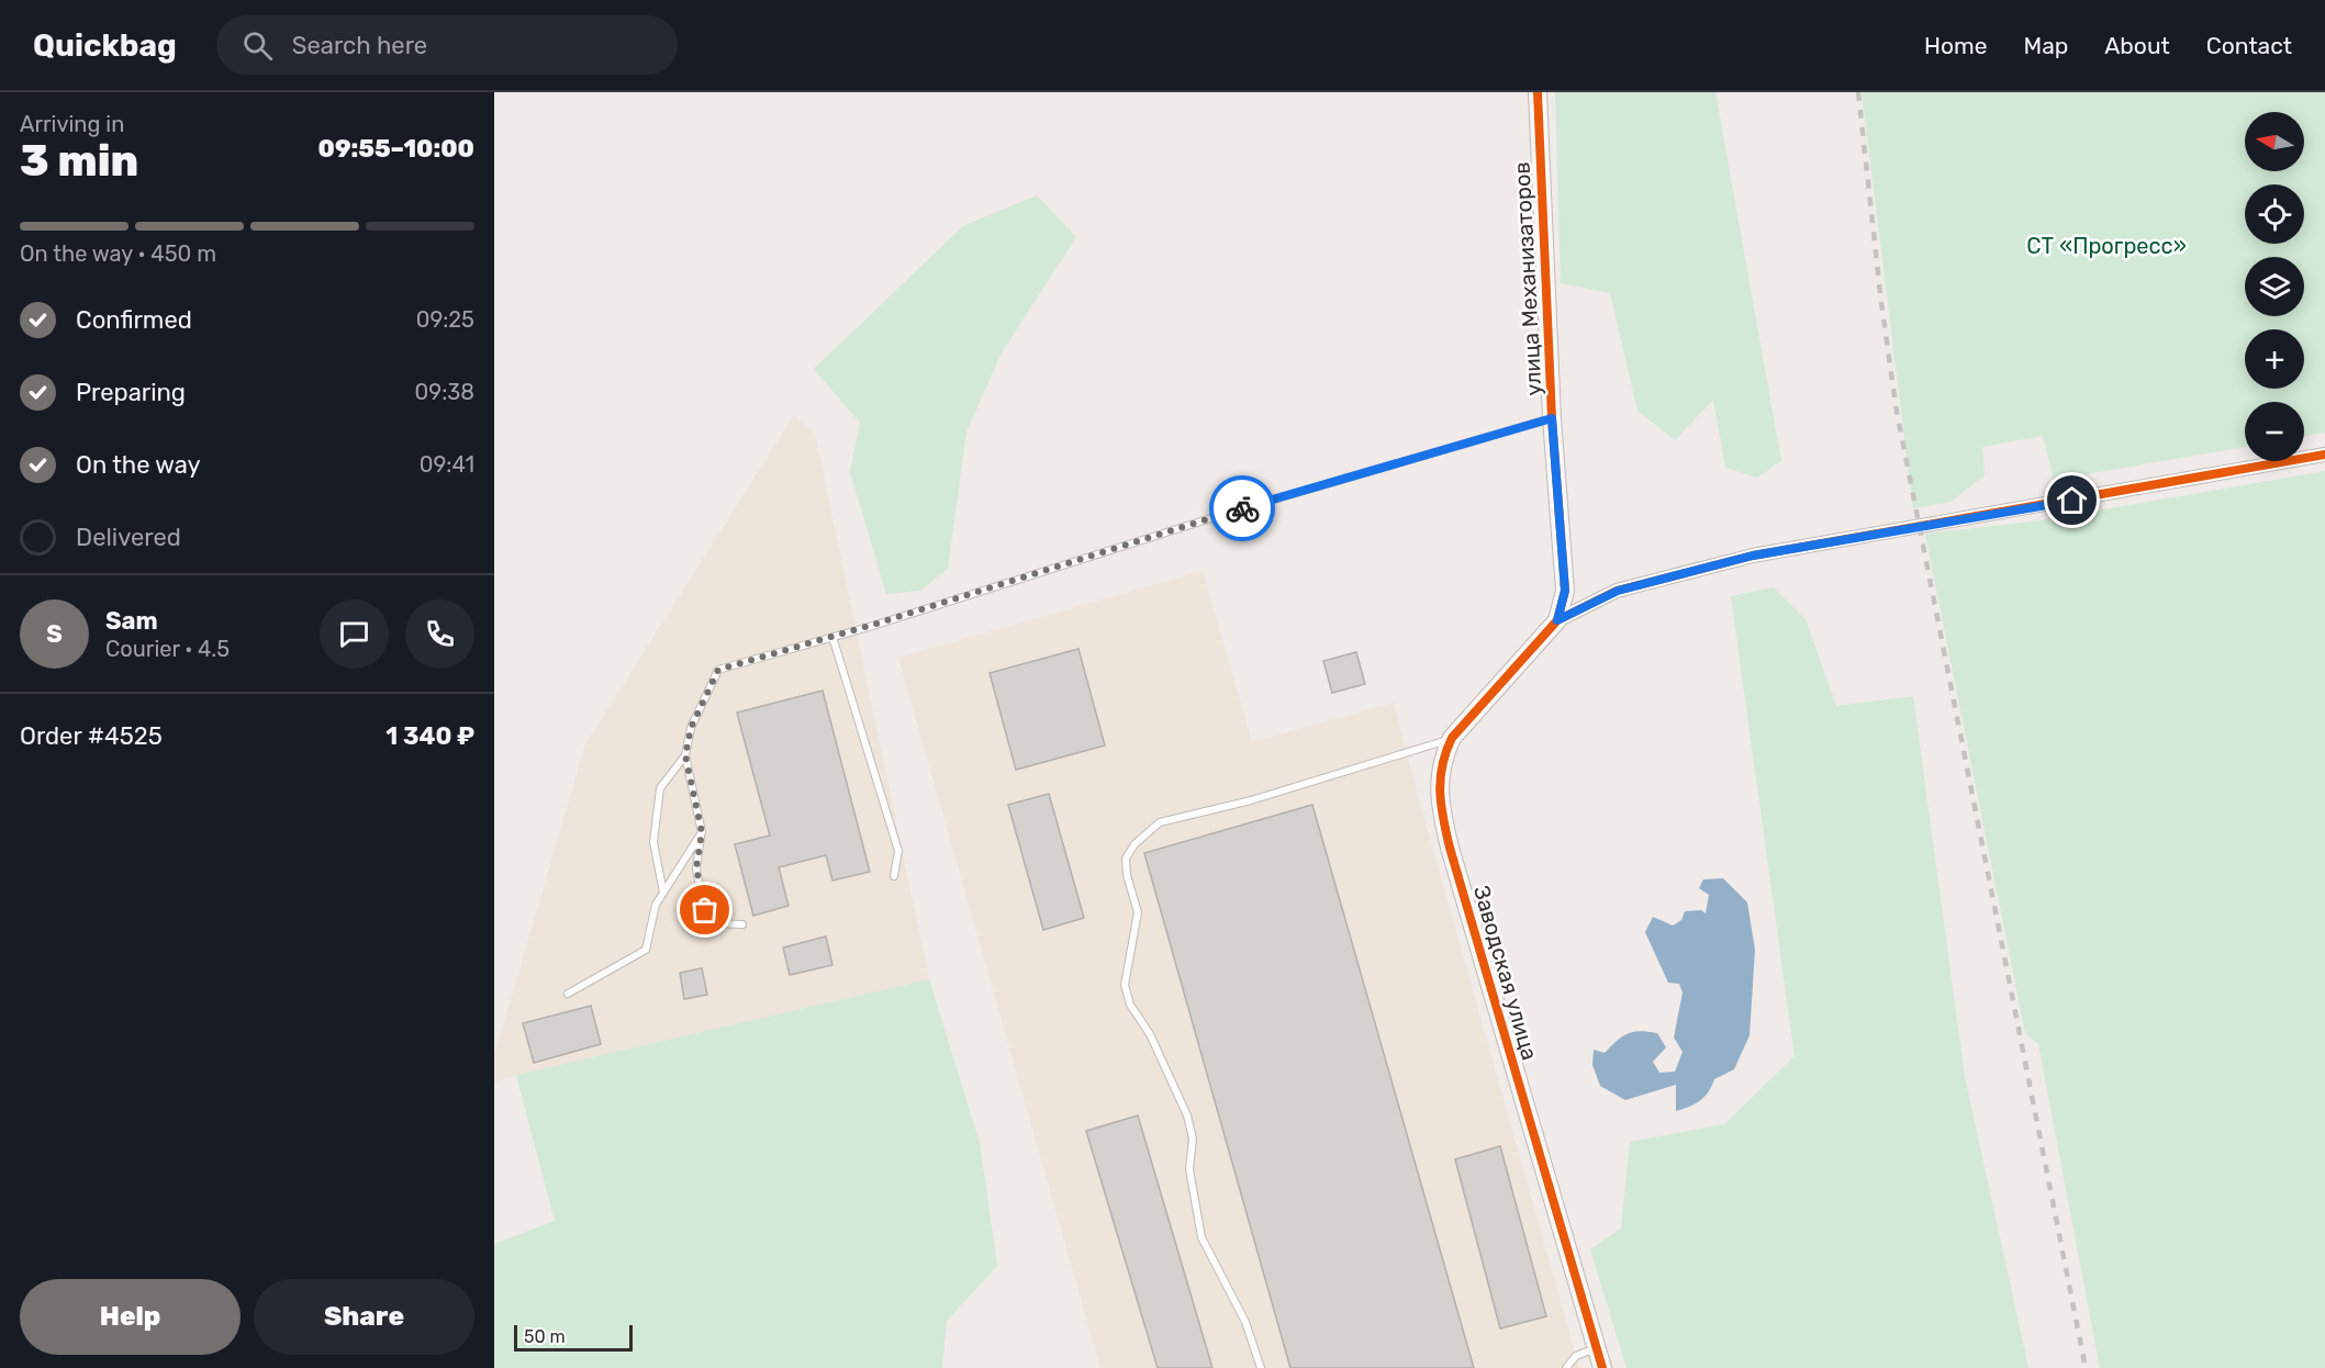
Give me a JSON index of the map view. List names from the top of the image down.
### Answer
{
  "streets": {
    "street": ["улица Механизаторов", "Заводская улица"]
  },
  "crossings": [
    ["улица Механизаторов", "Заводская улица"]
  ],
  "parks": ["СТ «Прогресс»"],
  "scale_bar": "50 m",
  "north": "left",
  "page": {
    "header": "Quickbag",
    "search": "Search here",
    "nav": [
      "Home",
      "Map",
      "About",
      "Contact"
    ],
    "heading": ["3 min", "Arriving in", "09:55–10:00"],
    "panel": [
      "Sam",
      "Courier · 4.5",
      "Order #4525",
      "1 340 ₽"
    ],
    "map_buttons": ["+", "−"],
    "bar": "On the way · 450 m",
    "list": [
      ["Confirmed", "09:25"],
      ["Preparing", "09:38"],
      ["On the way", "09:41"],
      "Delivered"
    ],
    "round": "S",
    "buttons": ["Help", "Share"],
    "scale": "50 m"
  }
}
